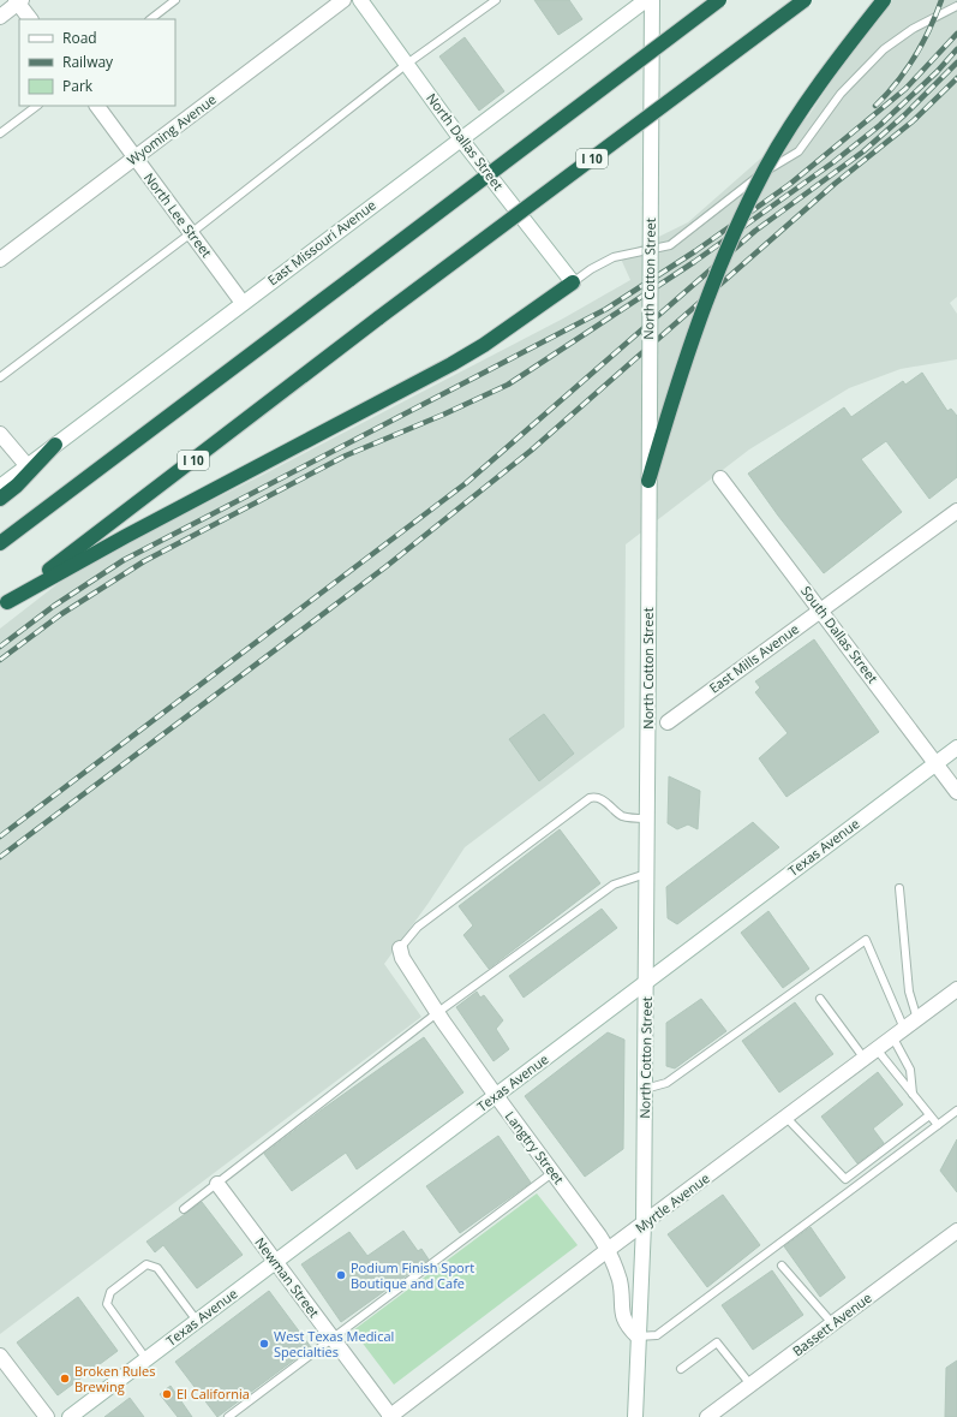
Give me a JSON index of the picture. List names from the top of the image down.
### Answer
{
  "streets": {
    "highway": ["I 10"],
    "main road": [
      "Wyoming Avenue",
      "North Dallas Street",
      "North Lee Street",
      "East Missouri Avenue",
      "North Cotton Street",
      "South Dallas Street",
      "East Mills Avenue",
      "Texas Avenue",
      "Langtry Street",
      "Myrtle Avenue",
      "Newman Street",
      "Bassett Avenue"
    ]
  },
  "crossings": [
    ["Wyoming Avenue", "North Lee Street"],
    ["North Dallas Street", "East Missouri Avenue"],
    ["North Lee Street", "East Missouri Avenue"],
    ["North Cotton Street", "Texas Avenue"],
    ["North Cotton Street", "Myrtle Avenue"],
    ["South Dallas Street", "East Mills Avenue"],
    ["South Dallas Street", "Texas Avenue"],
    ["Texas Avenue", "Langtry Street"],
    ["Texas Avenue", "Newman Street"],
    ["Langtry Street", "Myrtle Avenue"],
    ["Myrtle Avenue", "Newman Street"]
  ],
  "places": [
    "Podium Finish Sport Boutique and Cafe",
    "West Texas Medical Specialties",
    "Broken Rules Brewing",
    "El California"
  ],
  "legend": ["Road", "Railway", "Park"]
}
